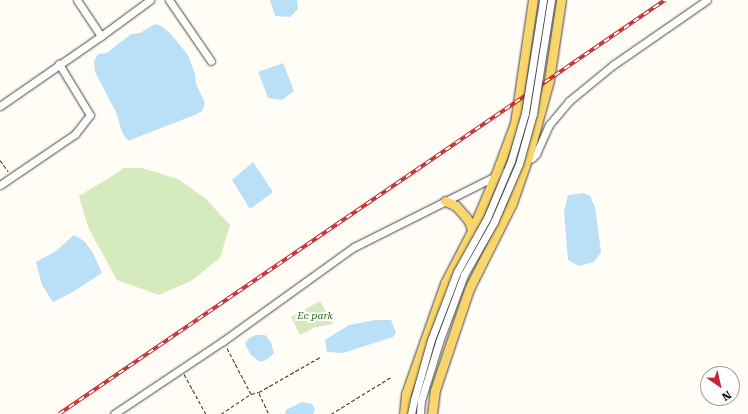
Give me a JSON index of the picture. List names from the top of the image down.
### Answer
{
  "parks": ["Ec park"],
  "north": "bottom right"
}
